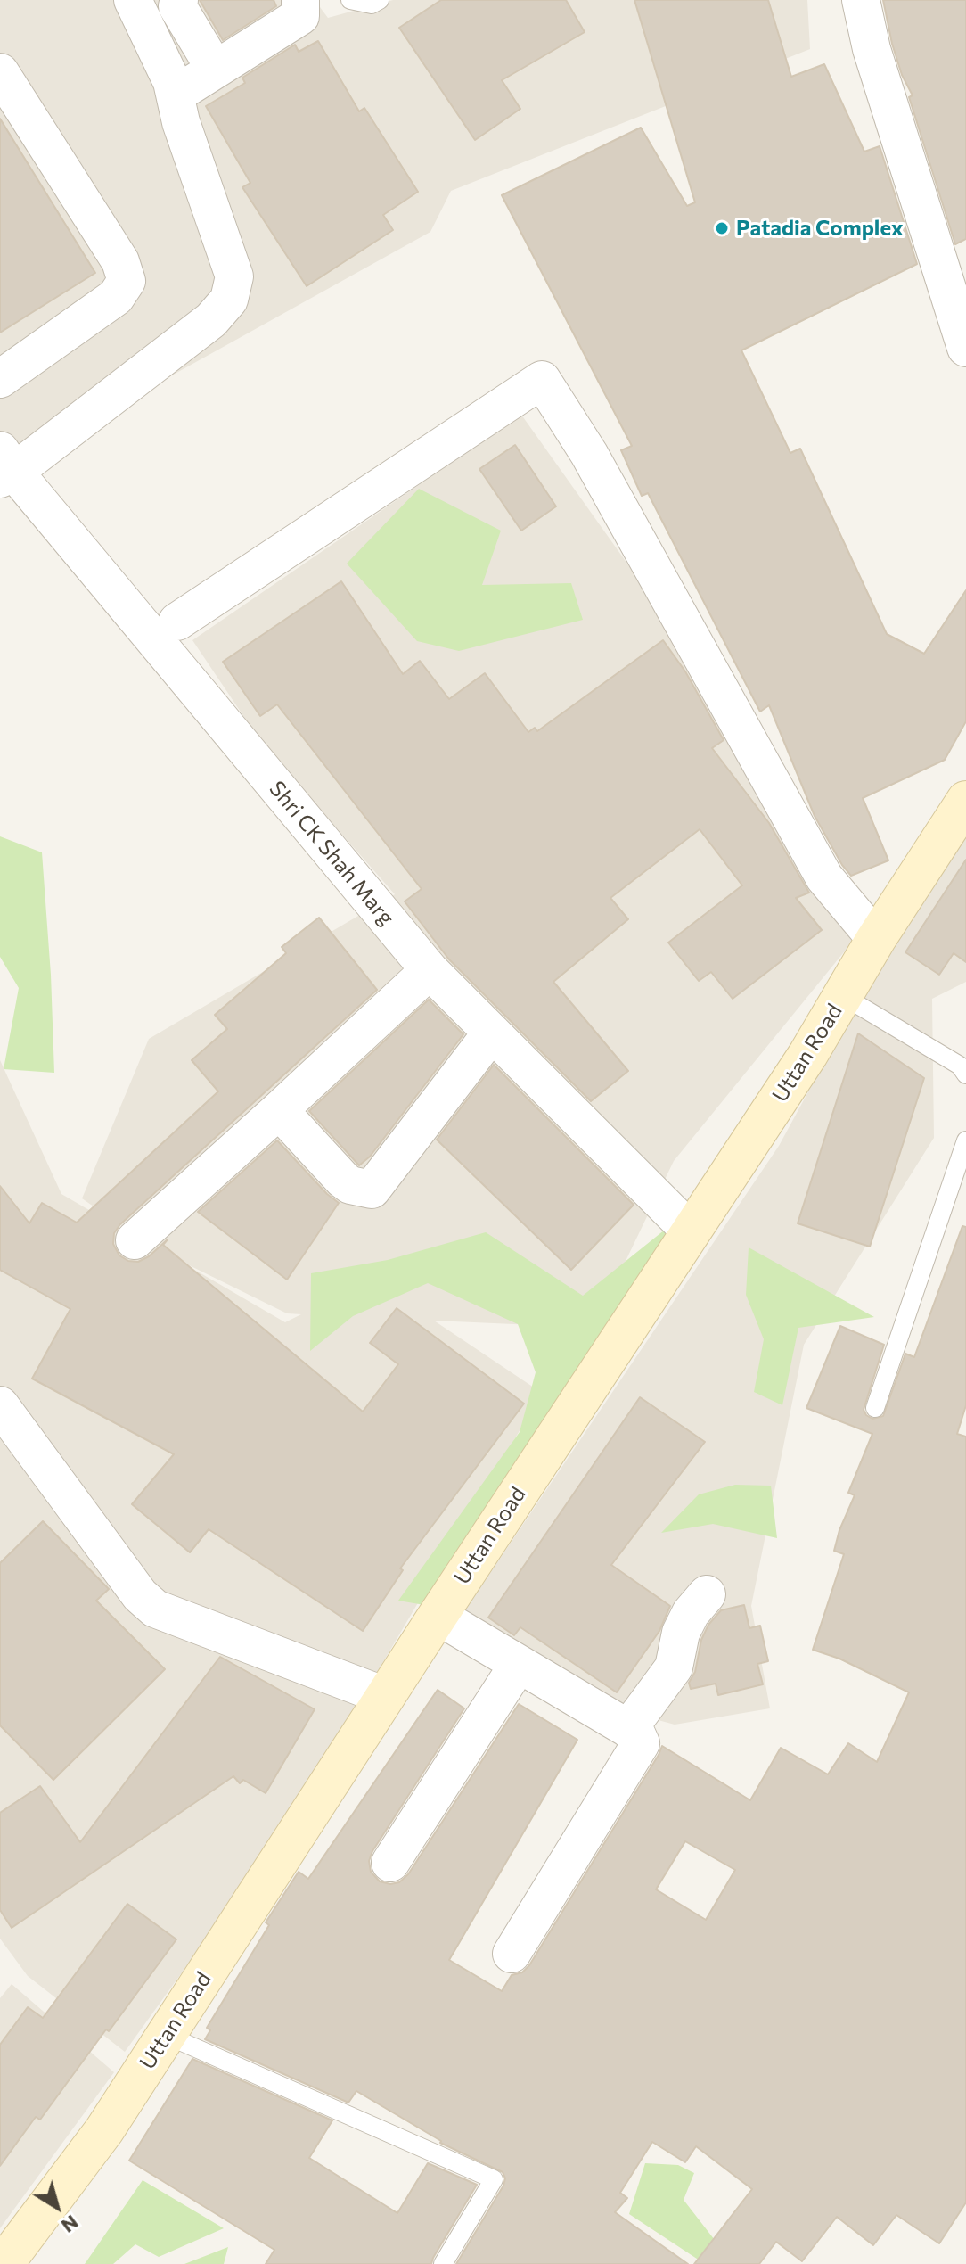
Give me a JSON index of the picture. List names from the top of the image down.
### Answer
{
  "streets": {
    "street": ["Shri CK Shah Marg", "Uttan Road"]
  },
  "crossings": [
    ["Shri CK Shah Marg", "Uttan Road"]
  ],
  "places": ["Patadia Complex"],
  "north": "bottom right"
}
